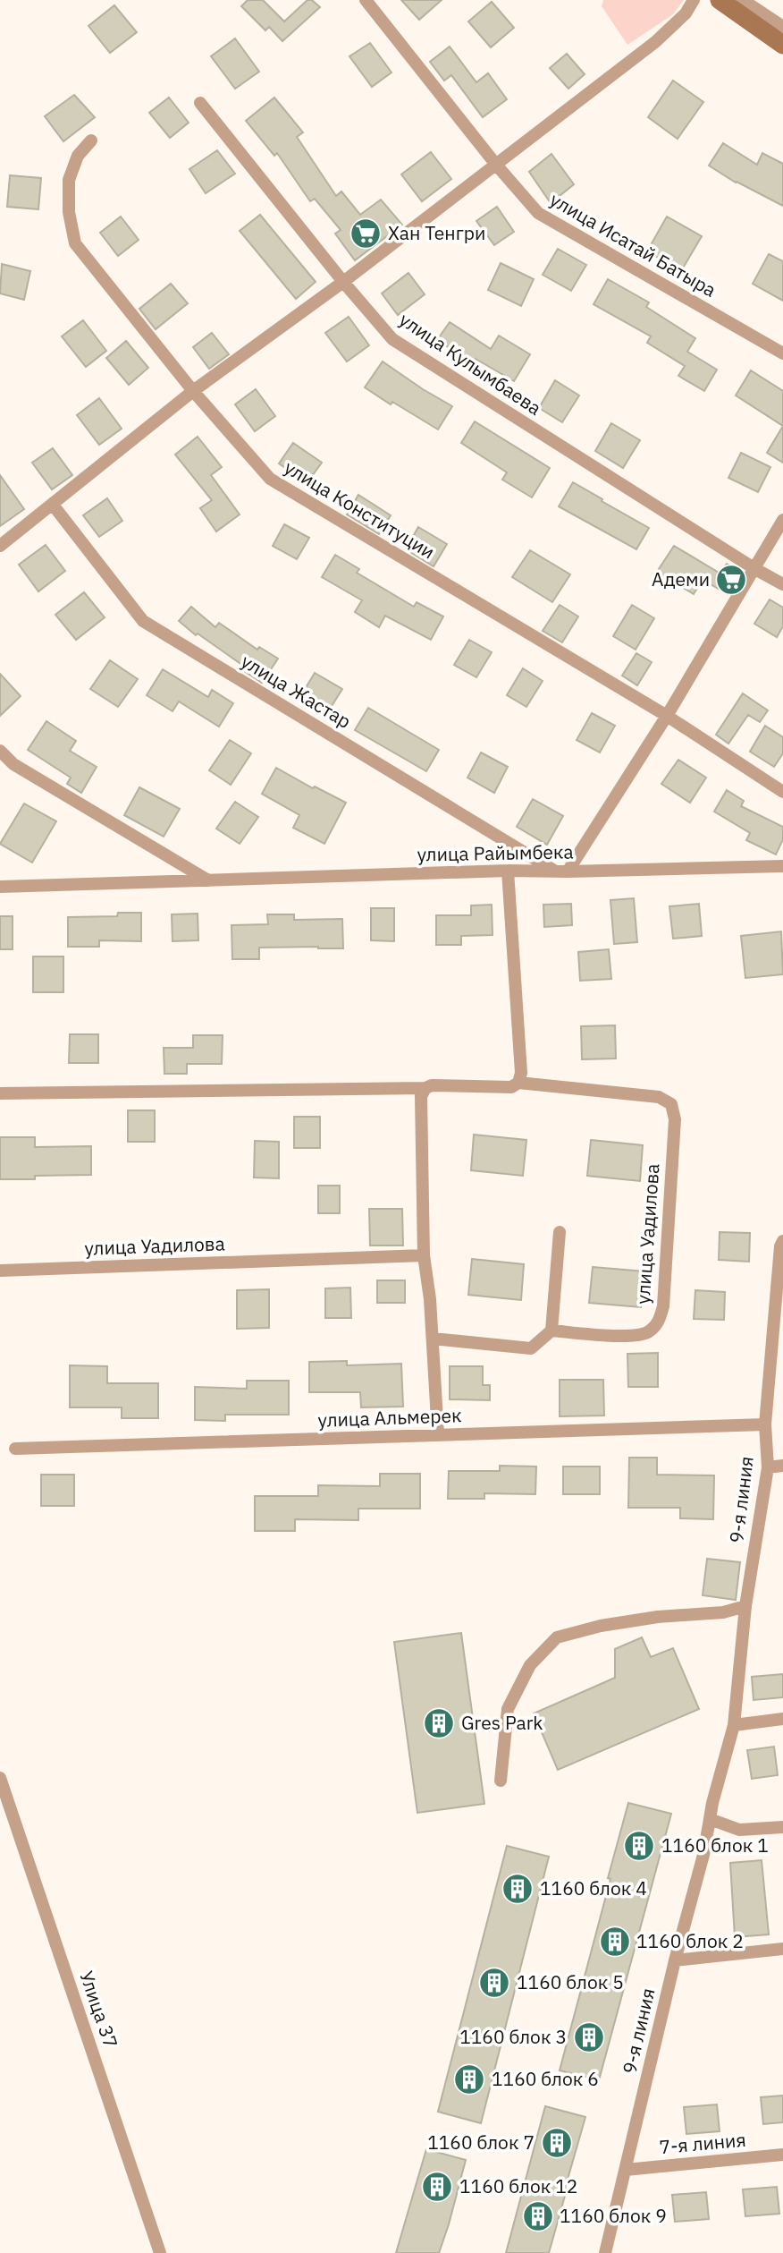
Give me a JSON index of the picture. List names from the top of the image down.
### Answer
{
  "streets": {
    "street": [
      "улица Исатай Батыра",
      "улица Кулымбаева",
      "улица Конституции",
      "улица Жастар",
      "улица Райымбека",
      "улица Уадилова",
      "улица Альмерек",
      "9-я линия",
      "Улица 37",
      "7-я линия"
    ]
  },
  "crossings": [
    ["улица Жастар", "улица Райымбека"],
    ["улица Альмерек", "9-я линия"],
    ["9-я линия", "7-я линия"]
  ],
  "places": {
    "supermarket": ["Хан Тенгри", "Адеми"],
    "building": [
      "Gres Park",
      "1160 блок 1",
      "1160 блок 4",
      "1160 блок 2",
      "1160 блок 5",
      "1160 блок 3",
      "1160 блок 6",
      "1160 блок 7",
      "1160 блок 12",
      "1160 блок 9"
    ]
  }
}
